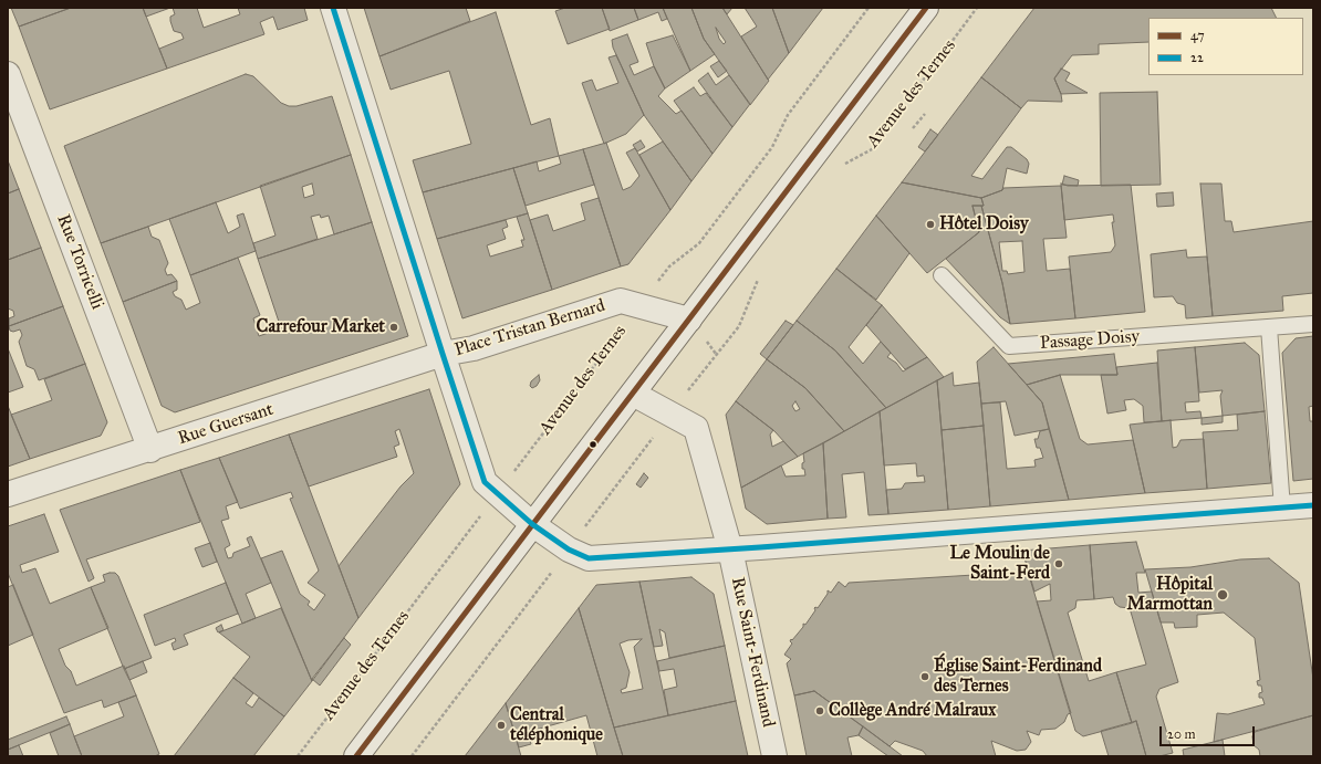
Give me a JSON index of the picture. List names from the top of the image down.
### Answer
{
  "streets": {
    "street": [
      "Rue Torricelli",
      "Place Tristan Bernard",
      "Rue Guersant",
      "Rue Saint-Ferdinand"
    ],
    "lane": ["Passage Doisy"],
    "path": ["Avenue des Ternes"]
  },
  "crossings": [
    ["Avenue des Ternes", "Place Tristan Bernard"],
    ["Rue Torricelli", "Rue Guersant"],
    ["Place Tristan Bernard", "Rue Guersant"],
    ["Place Tristan Bernard", "Rue Saint-Ferdinand"]
  ],
  "places": [
    "Hôtel Doisy",
    "Carrefour Market",
    "Le Moulin de Saint-Ferd",
    "Hôpital Marmottan",
    "Église Saint-Ferdinand des Ternes",
    "Collège André Malraux",
    "Central téléphonique"
  ],
  "lines": ["transit line 47", "transit line 22"],
  "legend": ["47", "22"],
  "scale_bar": "20 m"
}
